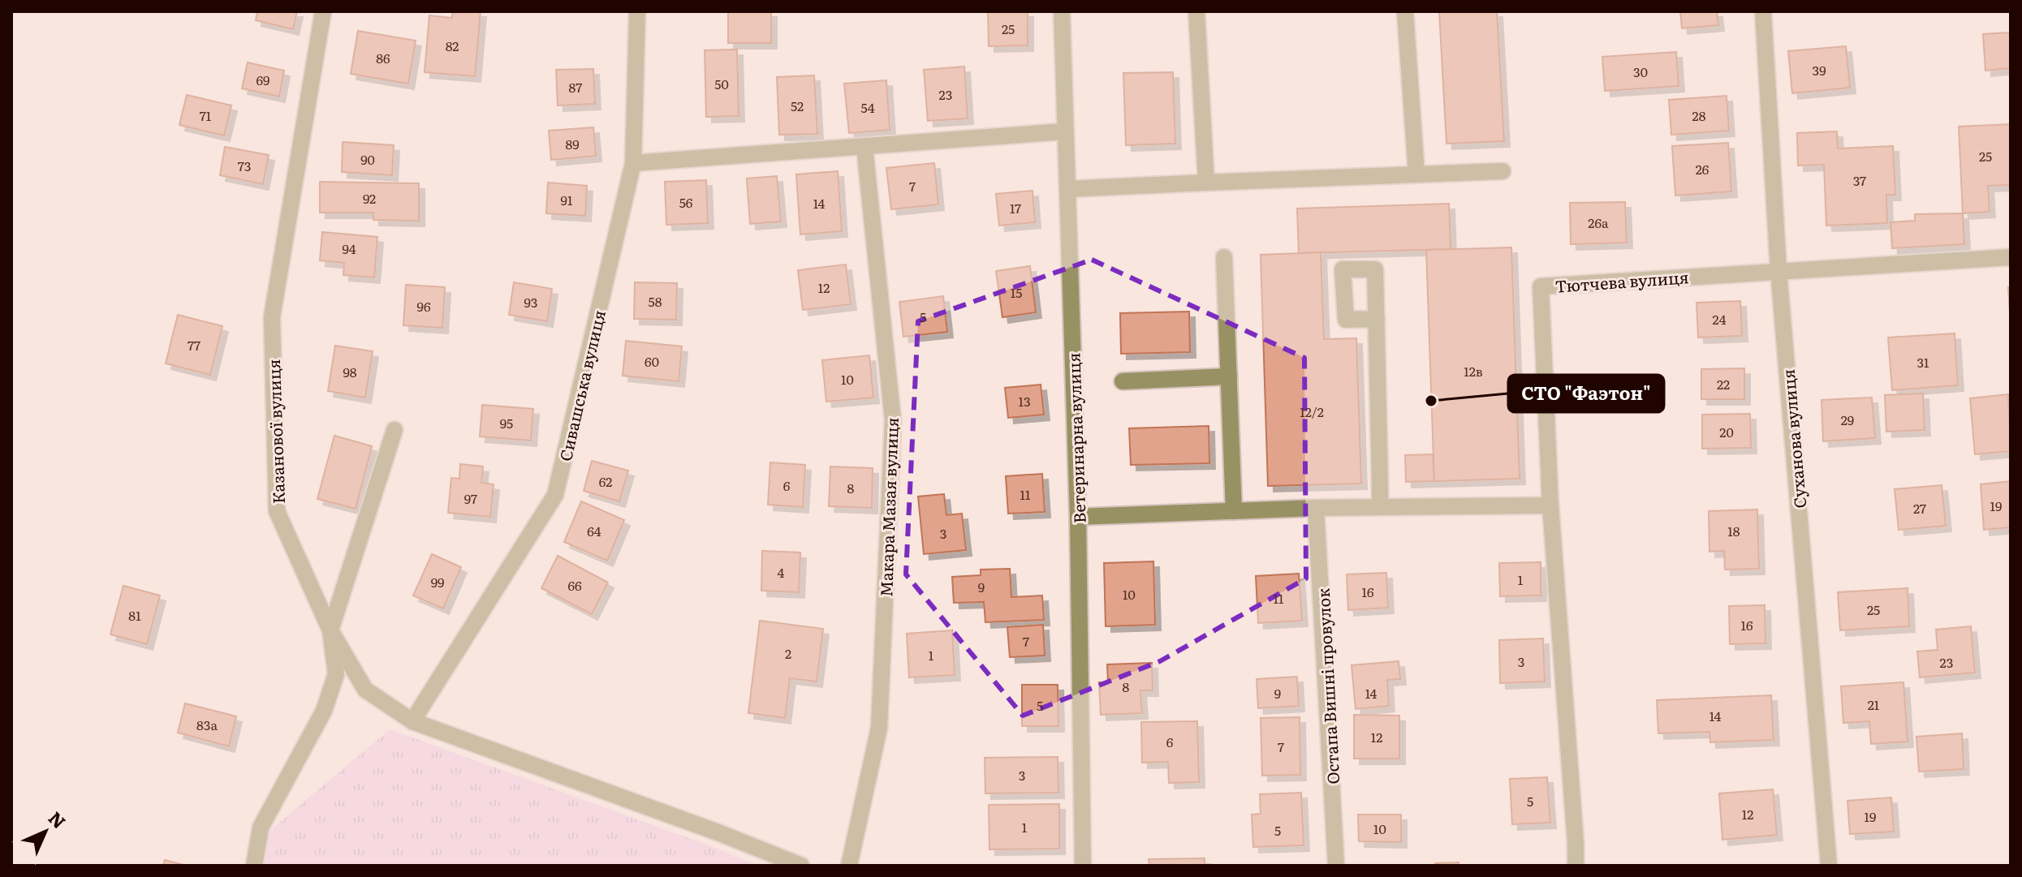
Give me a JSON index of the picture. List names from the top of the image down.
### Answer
{
  "streets": {
    "street": [
      "Тютчева вулиця",
      "Сивашська вулиця",
      "Казанової вулиця",
      "Ветеринарна вулиця",
      "Суханова вулиця",
      "Макара Мазая вулиця",
      "Остапа Вишні провулок"
    ]
  },
  "crossings": [
    ["Тютчева вулиця", "Суханова вулиця"]
  ],
  "places": ["СТО \"Фаэтон\""],
  "house_numbers": [
    "25",
    "82",
    "86",
    "39",
    "30",
    "69",
    "50",
    "87",
    "23",
    "52",
    "54",
    "71",
    "28",
    "89",
    "25",
    "90",
    "73",
    "26",
    "37",
    "7",
    "92",
    "91",
    "56",
    "14",
    "17",
    "26а",
    "94",
    "12",
    "15",
    "58",
    "93",
    "96",
    "5",
    "24",
    "77",
    "60",
    "31",
    "12в",
    "98",
    "10",
    "22",
    "13",
    "12/2",
    "29",
    "95",
    "20",
    "62",
    "6",
    "8",
    "11",
    "97",
    "19",
    "27",
    "64",
    "18",
    "3",
    "4",
    "1",
    "99",
    "66",
    "9",
    "16",
    "10",
    "11",
    "25",
    "81",
    "16",
    "7",
    "2",
    "1",
    "3",
    "23",
    "8",
    "9",
    "14",
    "21",
    "5",
    "14",
    "83а",
    "12",
    "6",
    "7",
    "3",
    "5",
    "12",
    "19",
    "1",
    "10",
    "5"
  ],
  "north": "top right"
}
